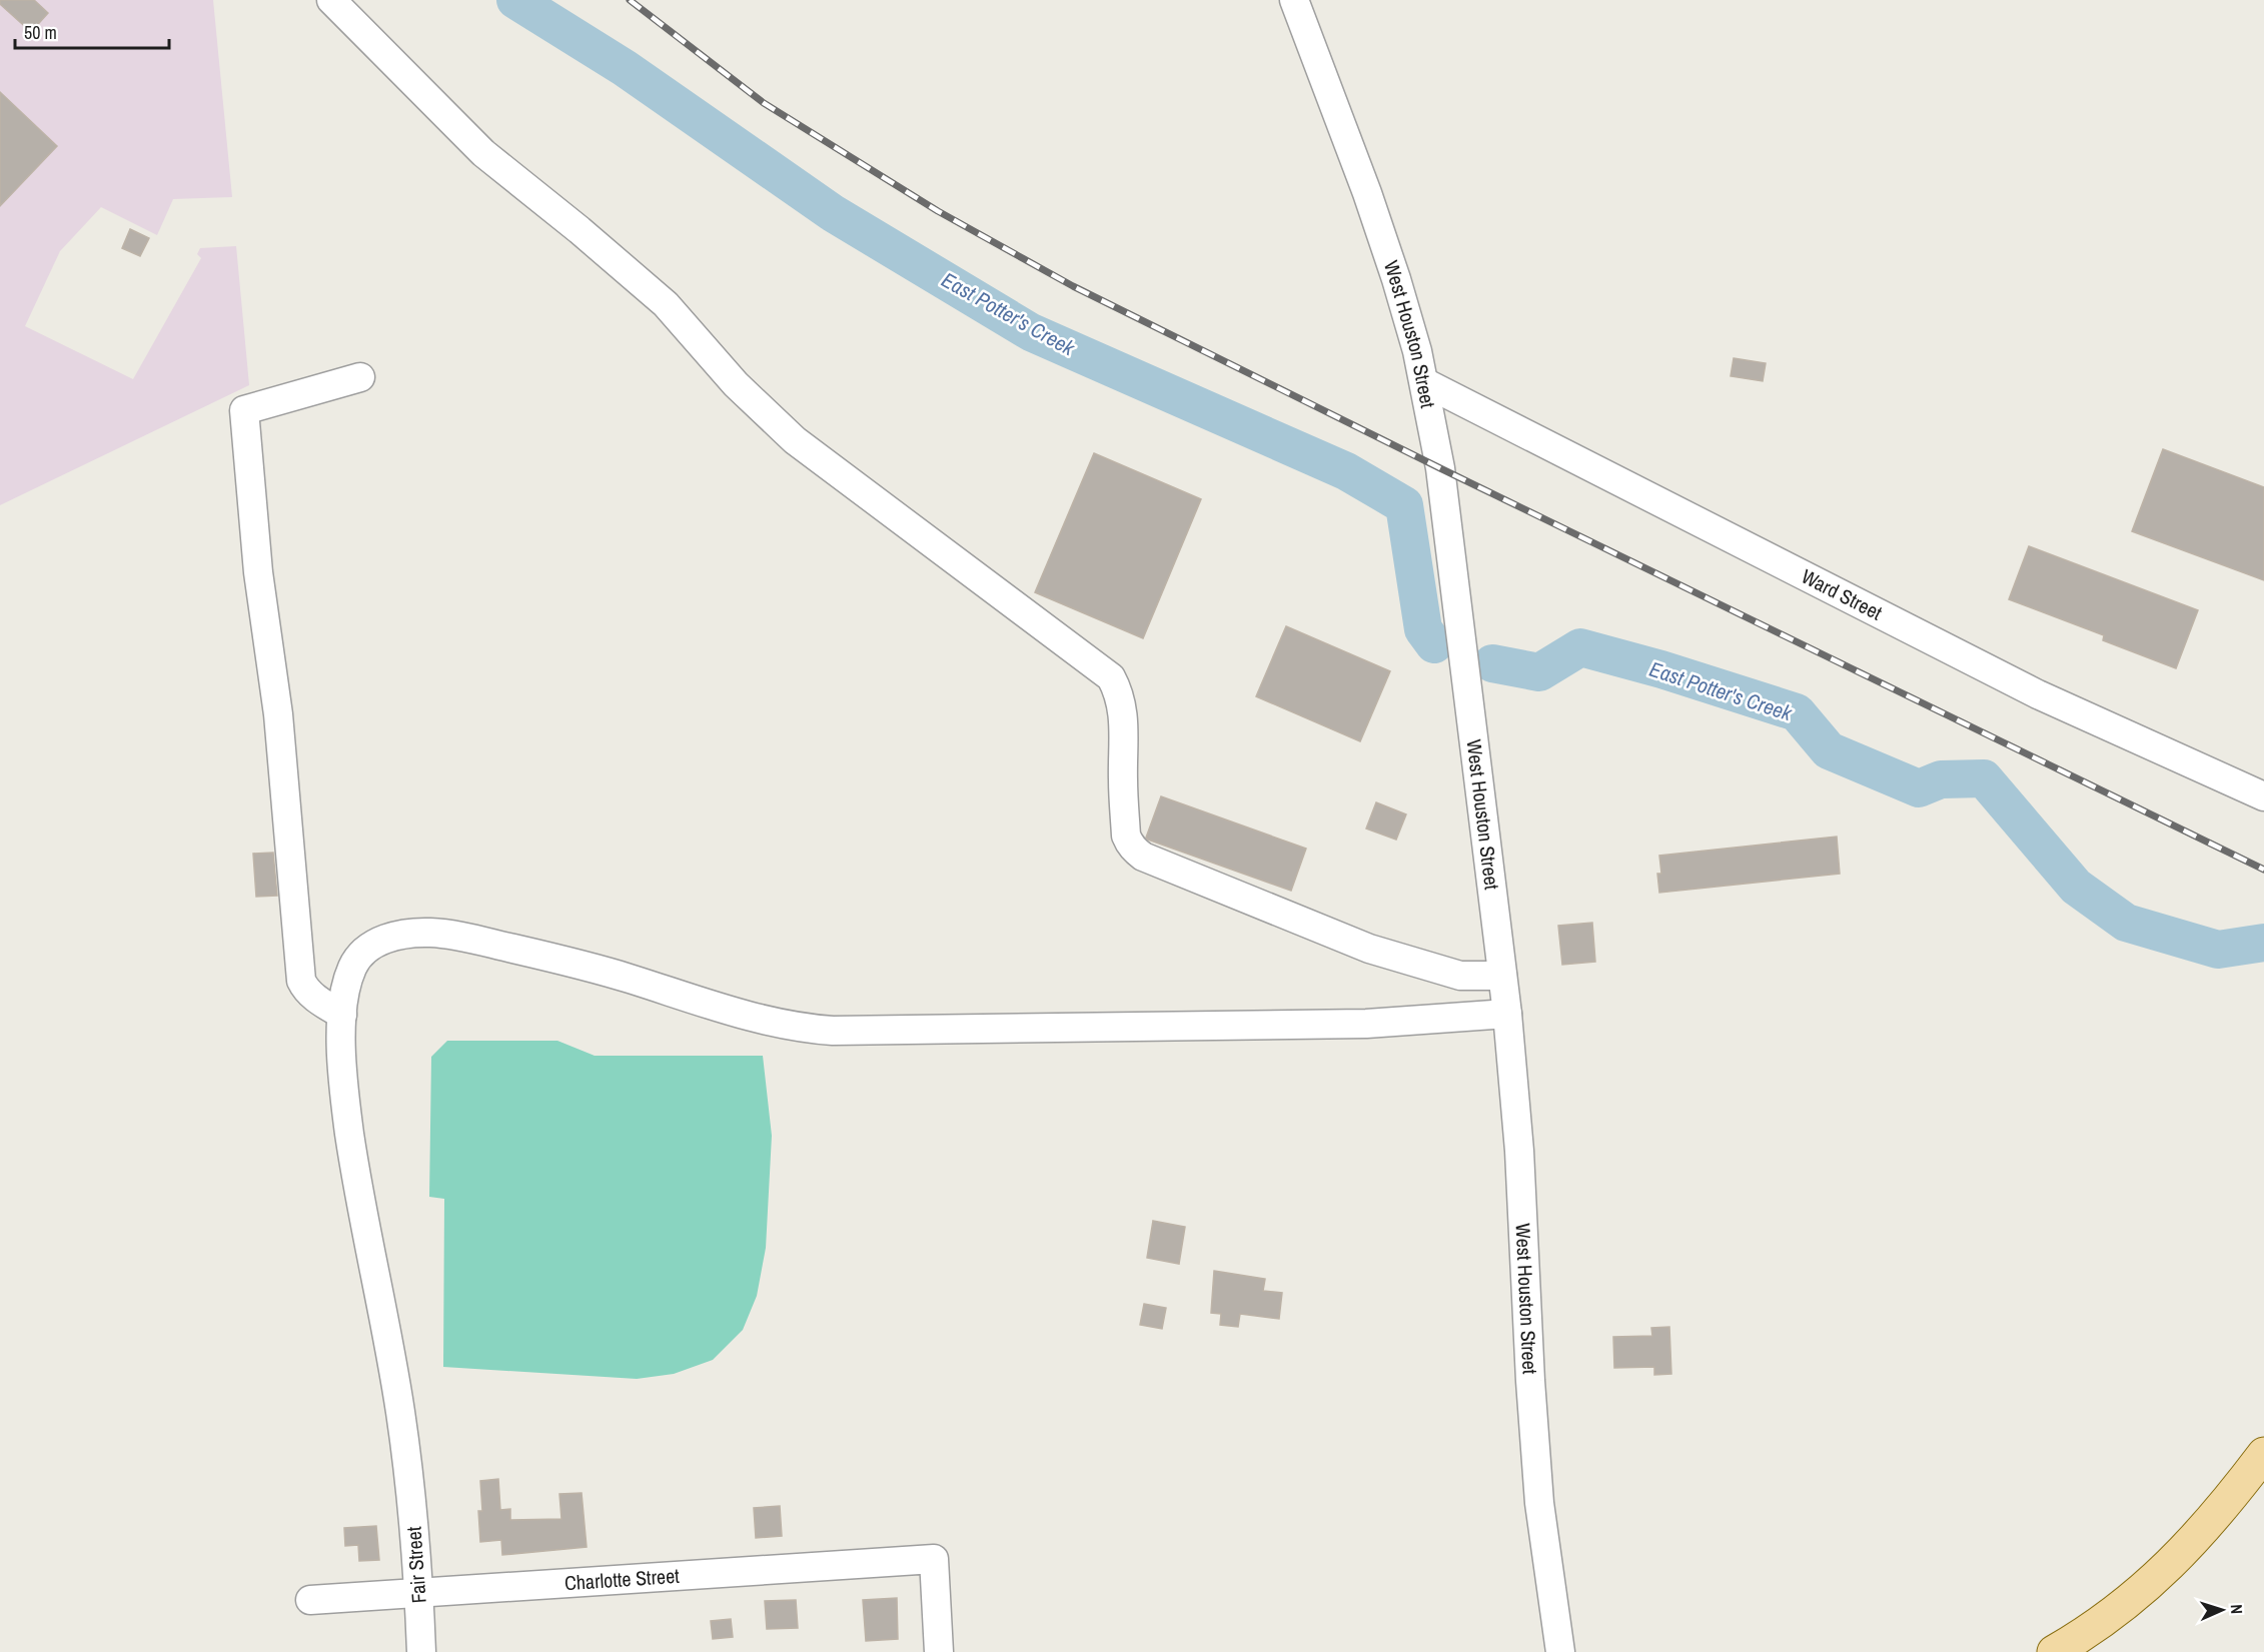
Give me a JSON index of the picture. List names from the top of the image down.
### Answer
{
  "streets": {
    "street": [
      "West Houston Street",
      "Ward Street",
      "Fair Street",
      "Charlotte Street"
    ]
  },
  "crossings": [
    ["West Houston Street", "Ward Street"],
    ["West Houston Street", "Fair Street"],
    ["Fair Street", "Charlotte Street"]
  ],
  "water": ["East Potter's Creek"],
  "scale_bar": "50 m",
  "north": "right"
}
